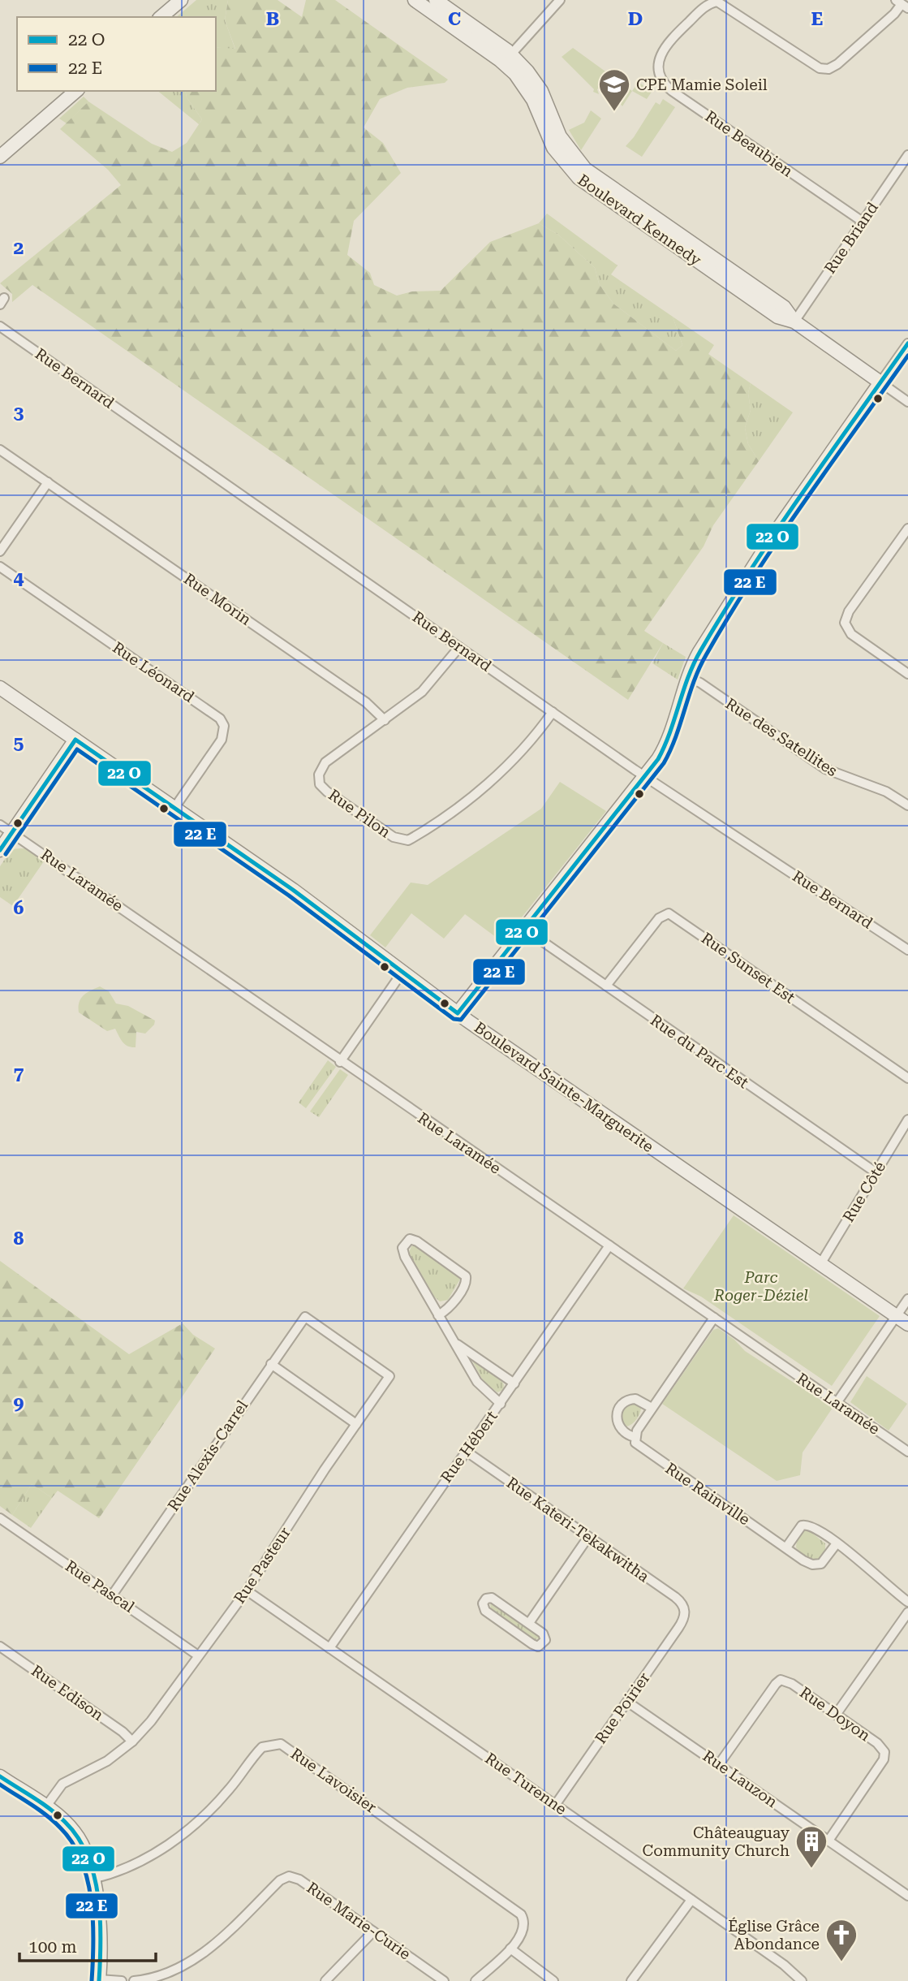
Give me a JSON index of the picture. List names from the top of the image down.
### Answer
{
  "streets": {
    "street": [
      "Rue Beaubien",
      "Boulevard Kennedy",
      "Rue Briand",
      "Rue Bernard",
      "Rue Morin",
      "Rue Léonard",
      "Rue des Satellites",
      "Rue Pilon",
      "Rue Laramée",
      "Rue Sunset Est",
      "Rue du Parc Est",
      "Boulevard Sainte-Marguerite",
      "Rue Côté",
      "Rue Hébert",
      "Rue Alexis-Carrel",
      "Rue Rainville",
      "Rue Kateri-Tekakwitha",
      "Rue Pasteur",
      "Rue Pascal",
      "Rue Edison",
      "Rue Poirier",
      "Rue Doyon",
      "Rue Lauzon",
      "Rue Lavoisier",
      "Rue Turenne",
      "Rue Marie-Curie"
    ]
  },
  "crossings": [
    ["Rue Beaubien", "Rue Briand"],
    ["Boulevard Kennedy", "Rue Briand"],
    ["Rue Bernard", "Rue Pilon"],
    ["Rue Morin", "Rue Pilon"],
    ["Rue Léonard", "Boulevard Sainte-Marguerite"],
    ["Rue Laramée", "Rue Hébert"],
    ["Rue Sunset Est", "Rue du Parc Est"],
    ["Rue du Parc Est", "Rue Côté"],
    ["Boulevard Sainte-Marguerite", "Rue Côté"],
    ["Rue Hébert", "Rue Kateri-Tekakwitha"],
    ["Rue Hébert", "Rue Turenne"],
    ["Rue Alexis-Carrel", "Rue Pasteur"],
    ["Rue Alexis-Carrel", "Rue Pascal"],
    ["Rue Kateri-Tekakwitha", "Rue Poirier"],
    ["Rue Pasteur", "Rue Pascal"],
    ["Rue Pasteur", "Rue Edison"],
    ["Rue Pasteur", "Rue Turenne"],
    ["Rue Poirier", "Rue Lauzon"],
    ["Rue Poirier", "Rue Turenne"],
    ["Rue Doyon", "Rue Lauzon"]
  ],
  "parks": ["Parc Roger-Déziel"],
  "places": {
    "school or university": ["CPE Mamie Soleil"],
    "building": ["Châteauguay Community Church"],
    "church": ["Église Grâce Abondance"]
  },
  "legend": ["22 O", "22 E"],
  "scale_bar": "100 m",
  "grid": {
    "columns": [
      "B",
      "C",
      "D",
      "E"
    ],
    "rows": [
      "2",
      "3",
      "4",
      "5",
      "6",
      "7",
      "8",
      "9"
    ]
  }
}
